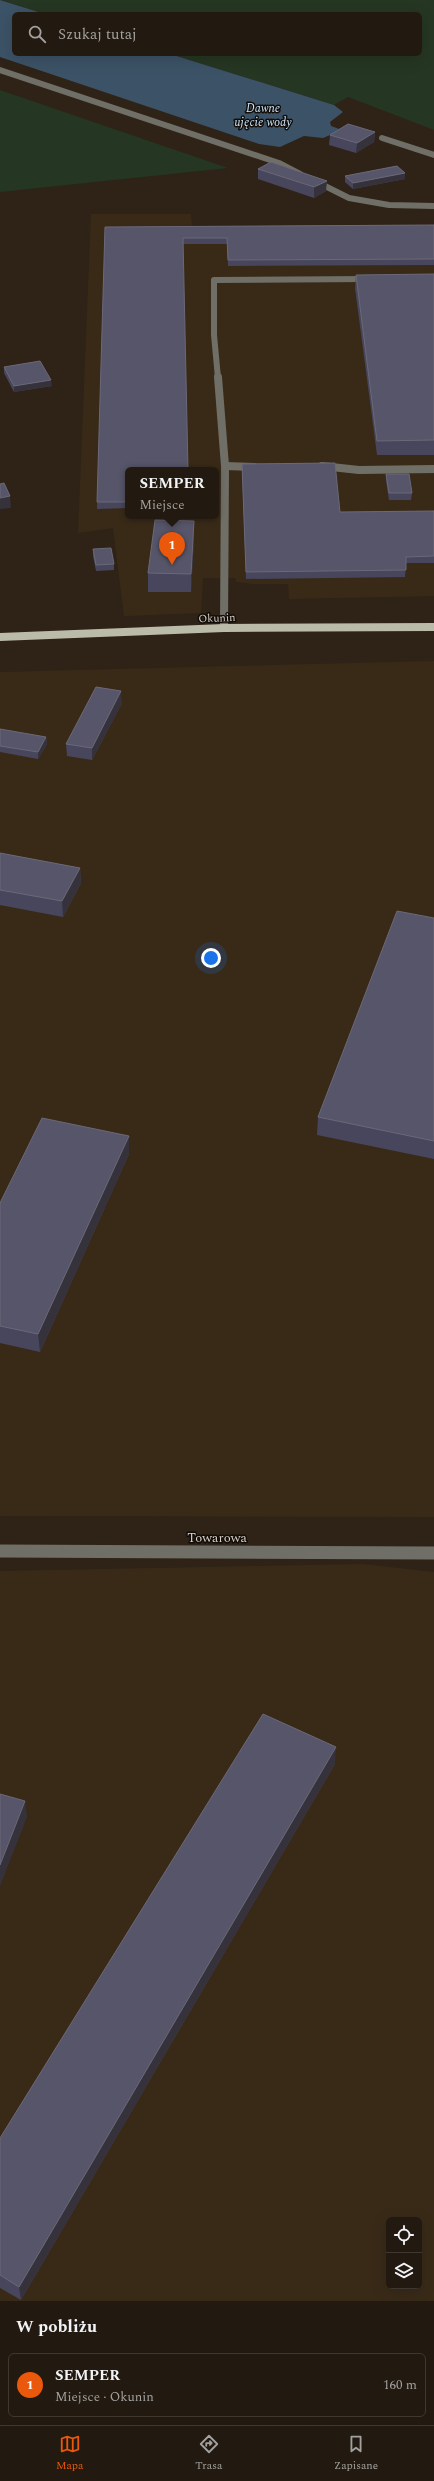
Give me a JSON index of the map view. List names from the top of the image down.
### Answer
{
  "streets": {
    "main road": ["Okunin"],
    "street": ["Towarowa"]
  },
  "water": ["Dawne ujęcie wody"],
  "page": {
    "search": "Szukaj tutaj",
    "popup": ["SEMPER", "Miejsce"],
    "pins": "1",
    "heading": "W pobliżu",
    "list": [
      {
        "mark": "1",
        "name": "SEMPER",
        "note": "Miejsce · Okunin",
        "value": "160 m"
      }
    ],
    "nav": ["Mapa", "Trasa", "Zapisane"]
  }
}
